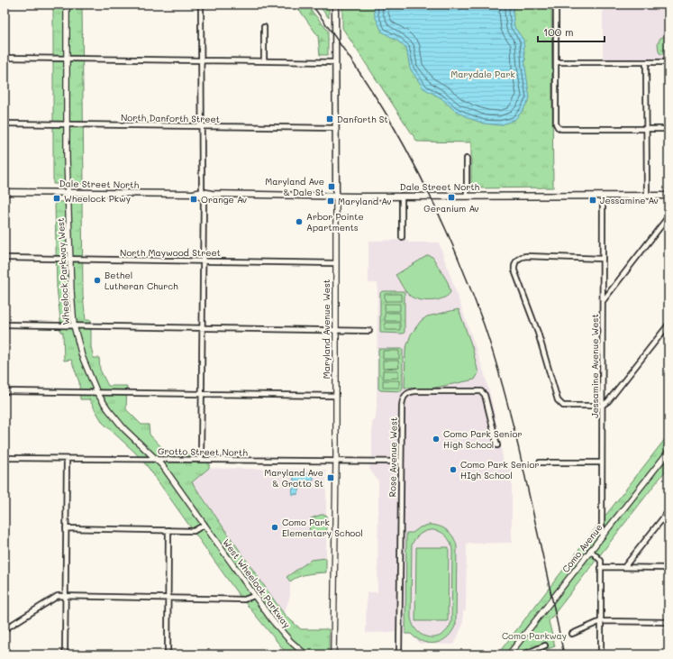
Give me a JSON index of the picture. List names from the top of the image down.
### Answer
{
  "streets": {
    "main road": ["Dale Street North", "Maryland Avenue West"],
    "street": [
      "North Danforth Street",
      "North Maywood Street",
      "Wheelock Parkway West",
      "Jessamine Avenue West",
      "Grotto Street North",
      "Rose Avenue West",
      "Como Avenue",
      "West Wheelock Parkway"
    ]
  },
  "crossings": [
    ["North Danforth Street", "Wheelock Parkway West"],
    ["North Danforth Street", "Maryland Avenue West"],
    ["Dale Street North", "Wheelock Parkway West"],
    ["Dale Street North", "Maryland Avenue West"],
    ["Dale Street North", "Jessamine Avenue West"],
    ["North Maywood Street", "Wheelock Parkway West"],
    ["North Maywood Street", "Maryland Avenue West"],
    ["Wheelock Parkway West", "Grotto Street North"],
    ["Wheelock Parkway West", "West Wheelock Parkway"],
    ["Maryland Avenue West", "Grotto Street North"],
    ["Jessamine Avenue West", "Como Avenue"],
    ["Grotto Street North", "Rose Avenue West"]
  ],
  "parks": ["Marydale Park", "Como Parkway"],
  "places": {
    "transit": [
      "Danforth St",
      "Maryland Ave & Dale St",
      "Geranium Av",
      "Wheelock Pkwy",
      "Orange Av",
      "Jessamine Av",
      "Maryland Av",
      "Maryland Ave & Grotto St"
    ],
    "other": [
      "Arbor Pointe Apartments",
      "Bethel Lutheran Church",
      "Como Park Senior High School",
      "Como Park Senior HIgh School",
      "Como Park Elementary School"
    ]
  },
  "scale_bar": "100 m"
}
